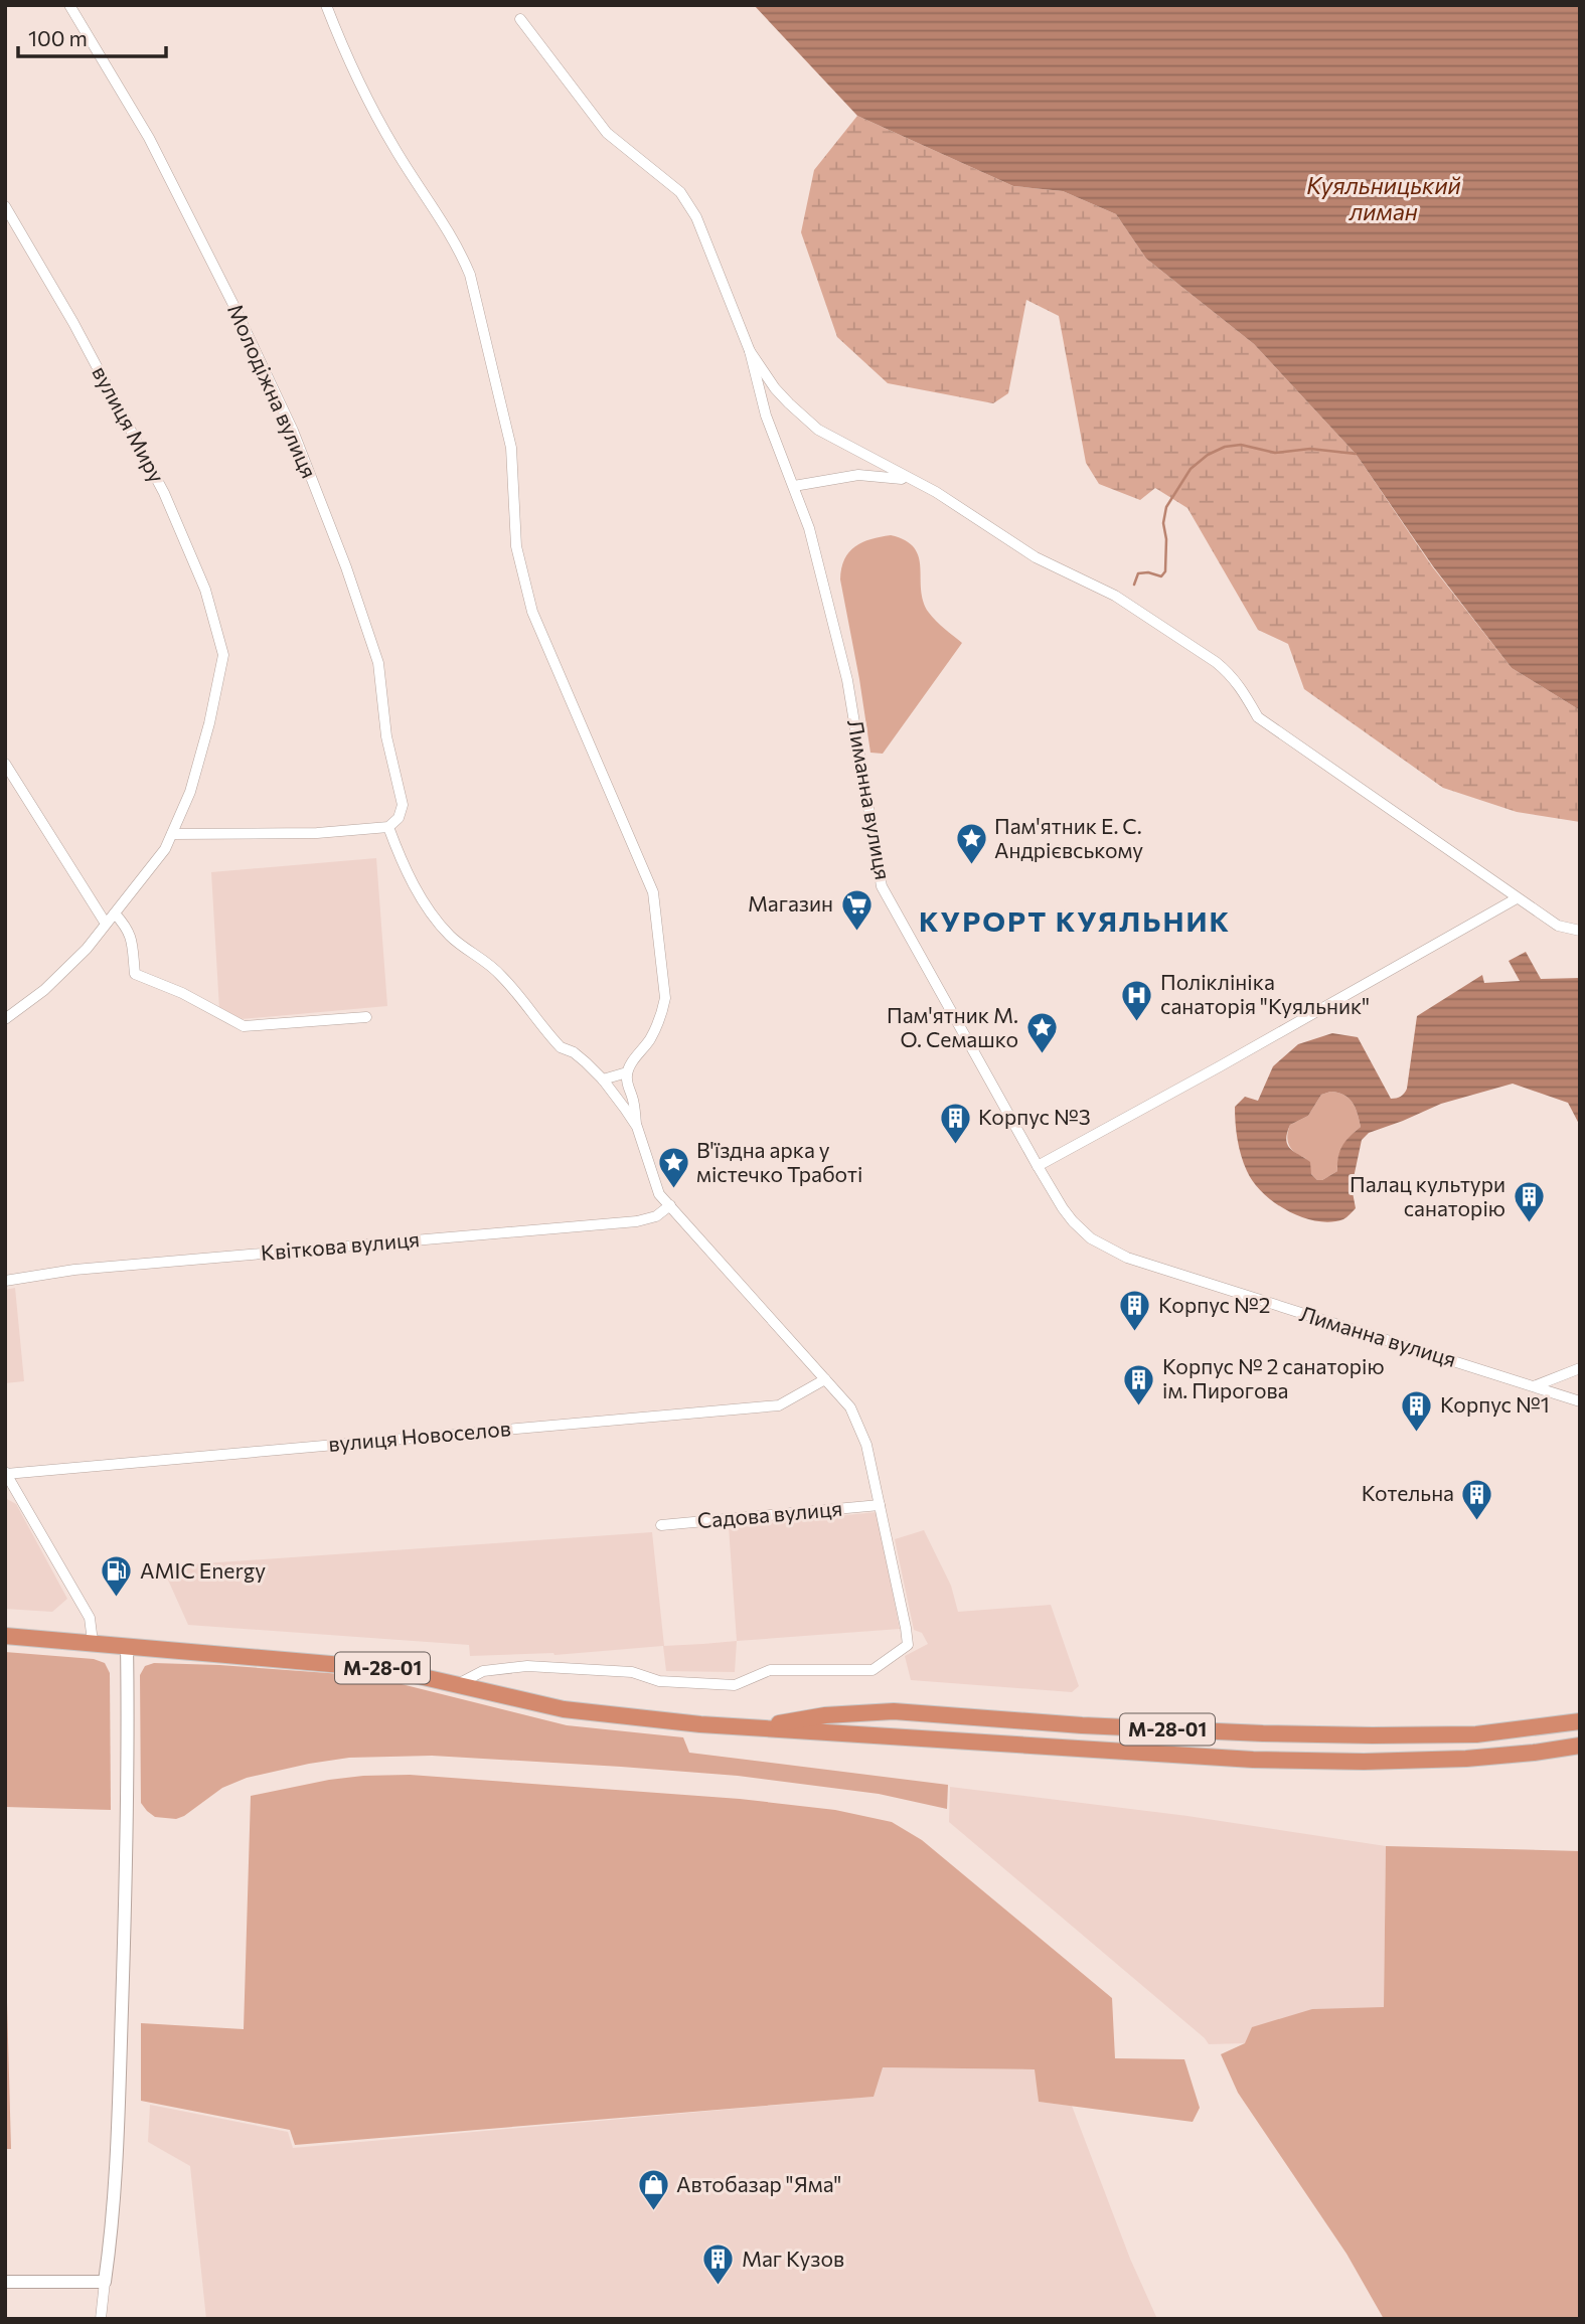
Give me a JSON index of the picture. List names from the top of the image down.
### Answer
{
  "streets": {
    "highway": ["М-28-01"],
    "street": [
      "Молодіжна вулиця",
      "вулиця Миру",
      "Лиманна вулиця",
      "Квіткова вулиця",
      "вулиця Новоселов",
      "Садова вулиця"
    ]
  },
  "districts": ["КУРОРТ КУЯЛЬНИК"],
  "water": ["Куяльницький лиман"],
  "places": {
    "place": ["Пам'ятник Е. С. Андрієвському", "Пам'ятник М. О. Семашко", "В'їздна арка у містечко Тработі"],
    "supermarket": ["Магазин"],
    "hospital": ["Поліклініка санаторія \"Куяльник\""],
    "building": [
      "Корпус №3",
      "Палац культури санаторію",
      "Корпус №2",
      "Корпус № 2 санаторію ім. Пирогова",
      "Корпус №1",
      "Котельна",
      "Маг Кузов"
    ],
    "fuel station": ["AMIC Energy"],
    "shop": ["Автобазар \"Яма\""]
  },
  "scale_bar": "100 m"
}
